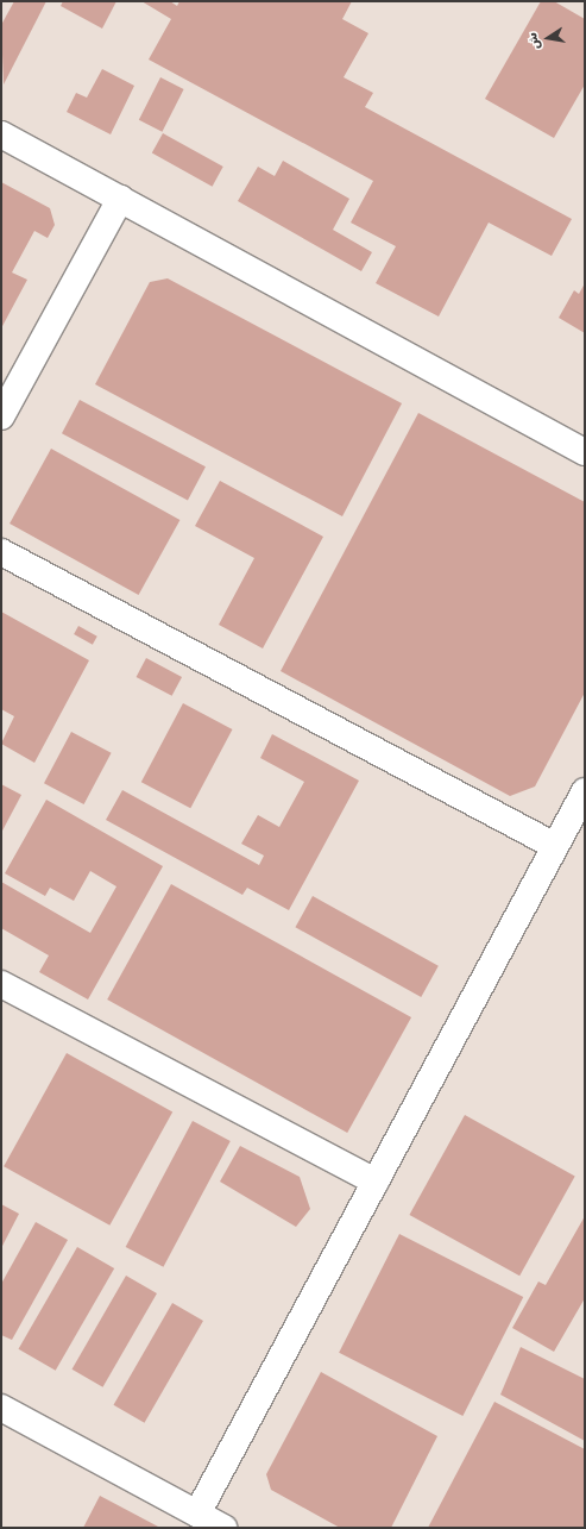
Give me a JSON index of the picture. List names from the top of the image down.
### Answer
{
  "north": "left"
}
